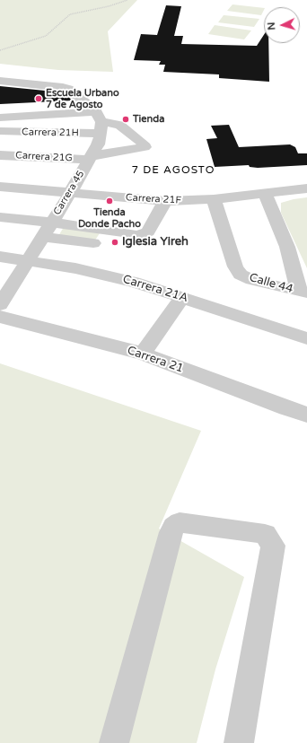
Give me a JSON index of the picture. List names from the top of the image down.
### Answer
{
  "streets": {
    "street": [
      "Carrera 21H",
      "Carrera 21G",
      "Carrera 45",
      "Carrera 21F",
      "Calle 44",
      "Carrera 21A",
      "Carrera 21"
    ]
  },
  "crossings": [
    ["Carrera 21H", "Carrera 21G"],
    ["Carrera 21H", "Carrera 45"],
    ["Carrera 21G", "Carrera 45"],
    ["Carrera 45", "Carrera 21F"],
    ["Carrera 45", "Carrera 21A"],
    ["Carrera 21F", "Calle 44"]
  ],
  "districts": ["7 DE AGOSTO"],
  "places": [
    "Escuela Urbano 7 de Agosto",
    "Tienda",
    "Tienda Donde Pacho",
    "Iglesia Yireh"
  ],
  "north": "left"
}
